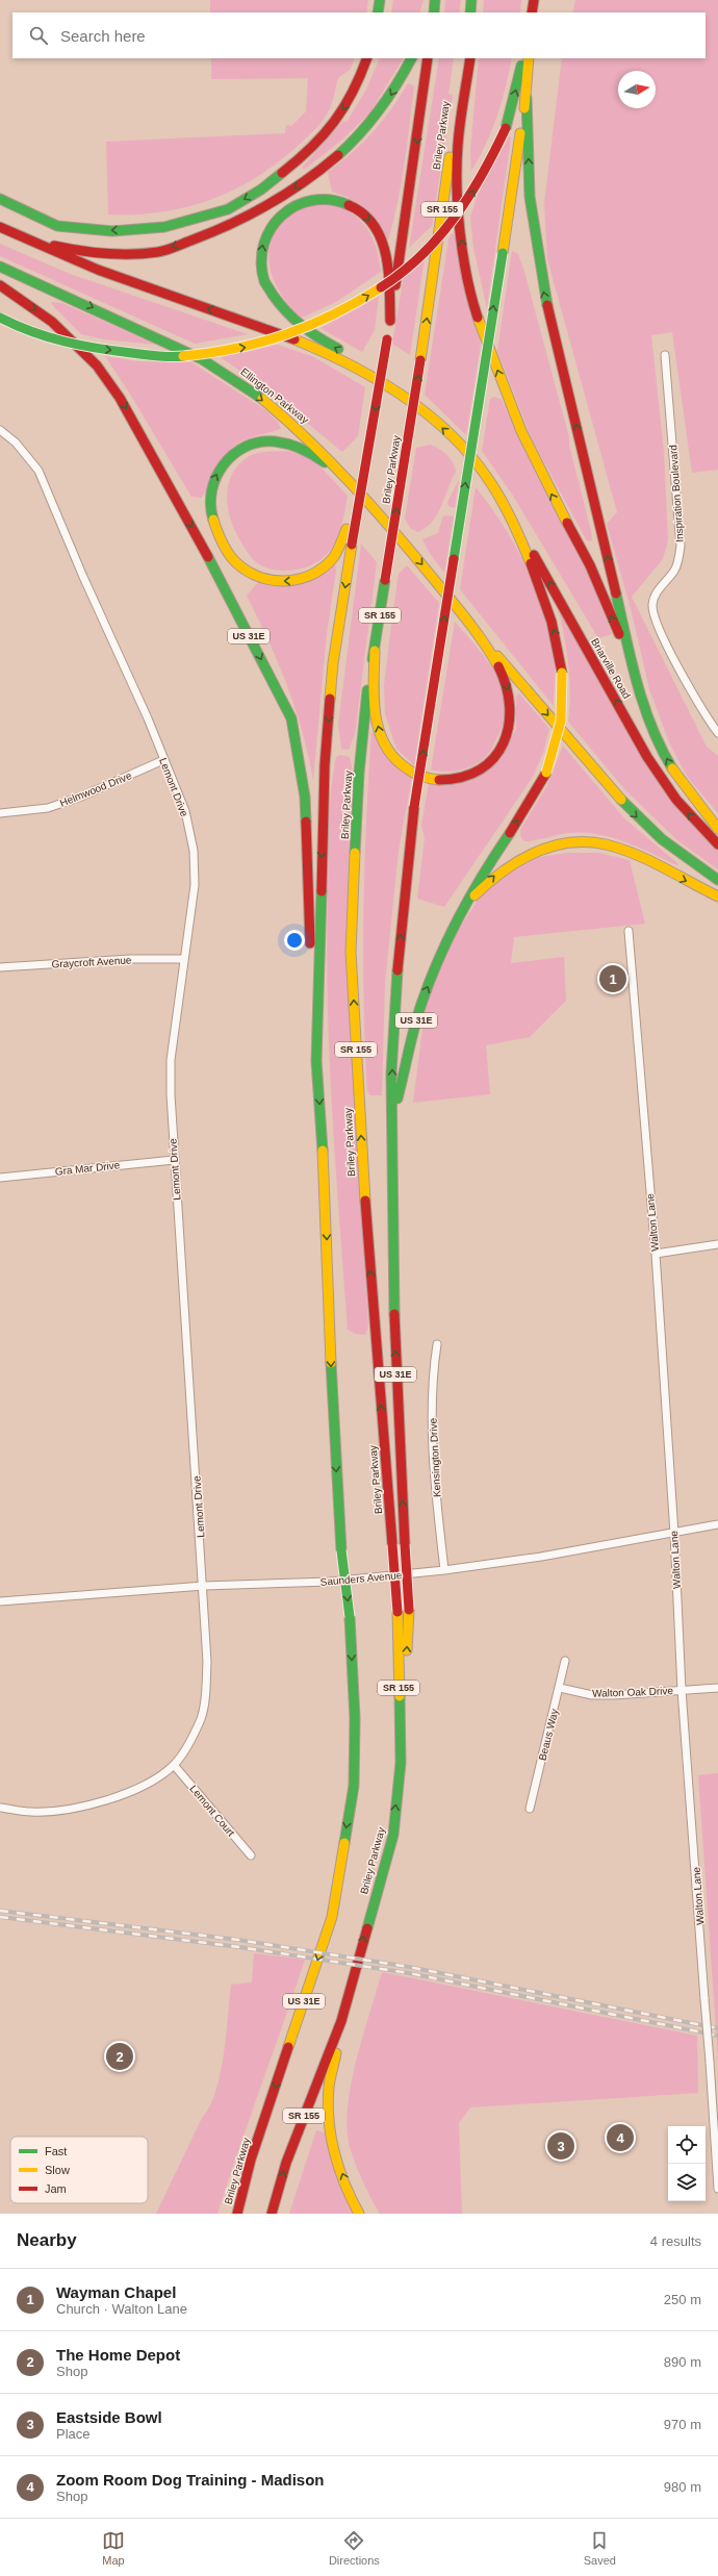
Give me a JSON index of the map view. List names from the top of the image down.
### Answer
{
  "streets": {
    "main road": [
      "Briley Parkway",
      "SR 155",
      "Ellington Parkway",
      "US 31E",
      "Briarville Road"
    ],
    "street": [
      "Inspiration Boulevard",
      "Lemont Drive",
      "Helmwood Drive",
      "Graycroft Avenue",
      "Gra Mar Drive",
      "Walton Lane",
      "Kensington Drive",
      "Saunders Avenue",
      "Walton Oak Drive",
      "Beaus Way",
      "Lemont Court"
    ]
  },
  "crossings": [
    ["Briley Parkway", "US 31E"],
    ["US 31E", "Briarville Road"],
    ["Lemont Drive", "Helmwood Drive"],
    ["Lemont Drive", "Graycroft Avenue"],
    ["Lemont Drive", "Gra Mar Drive"],
    ["Lemont Drive", "Saunders Avenue"],
    ["Lemont Drive", "Lemont Court"],
    ["Walton Lane", "Saunders Avenue"],
    ["Walton Lane", "Walton Oak Drive"],
    ["Kensington Drive", "Saunders Avenue"],
    ["Walton Oak Drive", "Beaus Way"]
  ],
  "legend": ["Fast", "Slow", "Jam"],
  "north": "right",
  "page": {
    "search": "Search here",
    "pins": [
      "1",
      "2",
      "4",
      "3"
    ],
    "heading": ["Nearby", "4 results"],
    "list": [
      {
        "mark": "1",
        "name": "Wayman Chapel",
        "note": "Church · Walton Lane",
        "value": "250 m"
      },
      {
        "mark": "2",
        "name": "The Home Depot",
        "note": "Shop",
        "value": "890 m"
      },
      {
        "mark": "3",
        "name": "Eastside Bowl",
        "note": "Place",
        "value": "970 m"
      },
      {
        "mark": "4",
        "name": "Zoom Room Dog Training - Madison",
        "note": "Shop",
        "value": "980 m"
      }
    ],
    "nav": ["Map", "Directions", "Saved"]
  }
}
